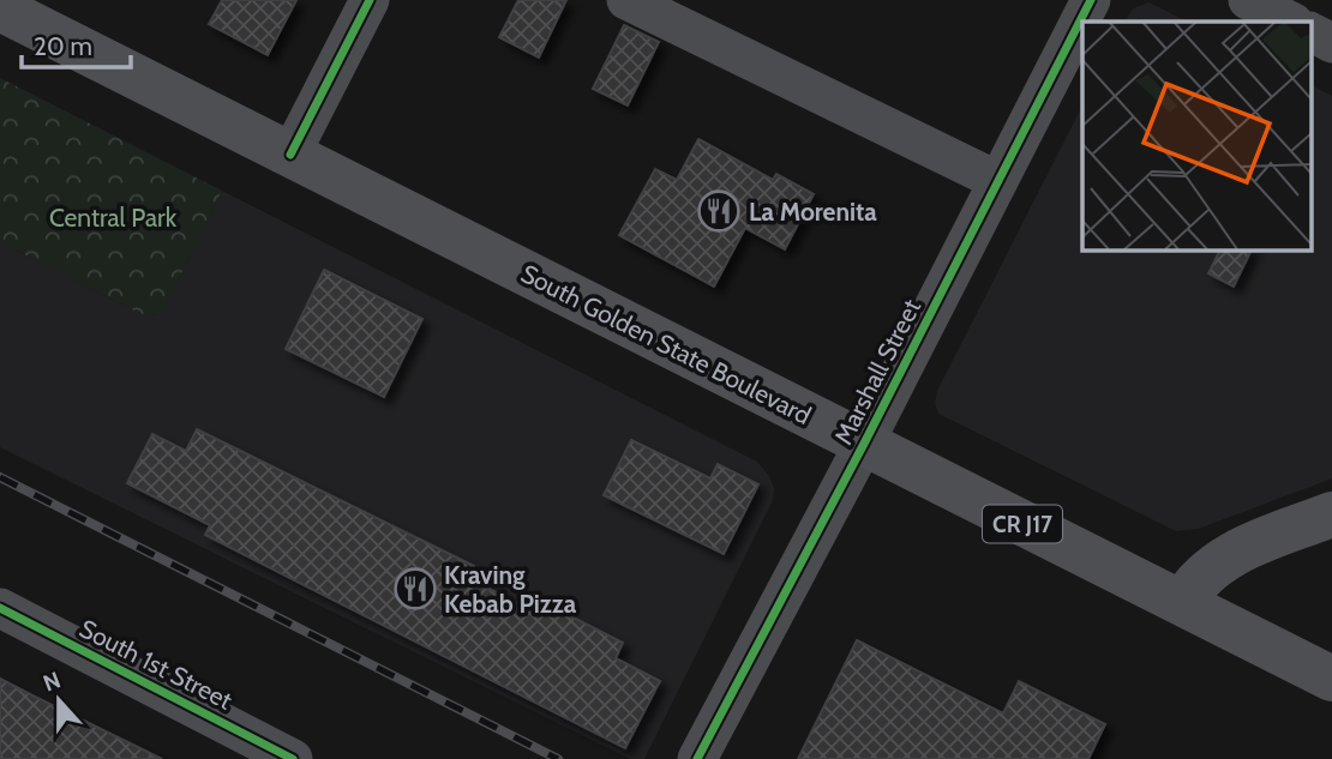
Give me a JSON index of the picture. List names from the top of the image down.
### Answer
{
  "streets": {
    "main road": ["South Golden State Boulevard", "CR J17"],
    "street": ["Marshall Street", "South 1st Street"]
  },
  "crossings": [
    ["South Golden State Boulevard", "Marshall Street"]
  ],
  "parks": ["Central Park"],
  "places": {
    "restaurant": ["La Morenita", "Kraving Kebab Pizza"]
  },
  "scale_bar": "20 m",
  "north": "top"
}
